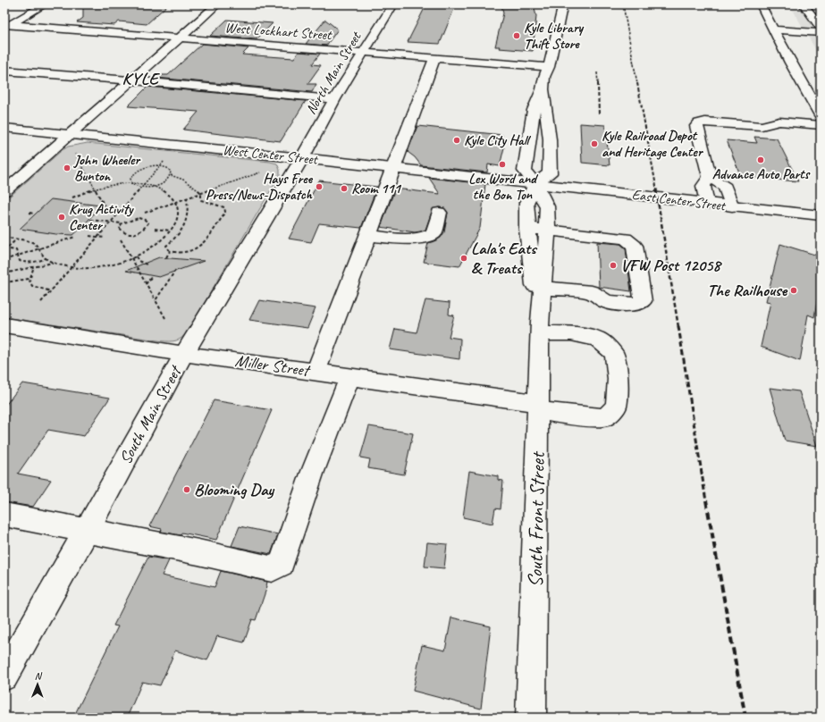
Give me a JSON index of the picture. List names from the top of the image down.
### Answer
{
  "streets": {
    "street": [
      "West Lockhart Street",
      "North Main Street",
      "West Center Street",
      "East Center Street",
      "Miller Street",
      "South Main Street",
      "South Front Street"
    ]
  },
  "crossings": [
    ["West Lockhart Street", "North Main Street"],
    ["North Main Street", "West Center Street"],
    ["North Main Street", "South Main Street"],
    ["West Center Street", "East Center Street"],
    ["West Center Street", "South Main Street"],
    ["West Center Street", "South Front Street"],
    ["East Center Street", "South Front Street"],
    ["Miller Street", "South Main Street"],
    ["Miller Street", "South Front Street"]
  ],
  "districts": ["KYLE"],
  "places": [
    "Kyle Library Thift Store",
    "Kyle City Hall",
    "Kyle Railroad Depot and Heritage Center",
    "Advance Auto Parts",
    "Lex Word and the Bon Ton",
    "John Wheeler Bunton",
    "Hays Free Press/News-Dispatch",
    "Room 111",
    "Krug Activity Center",
    "Lala's Eats & Treats",
    "VFW Post 12058",
    "The Railhouse",
    "Blooming Day"
  ],
  "north": "top"
}
